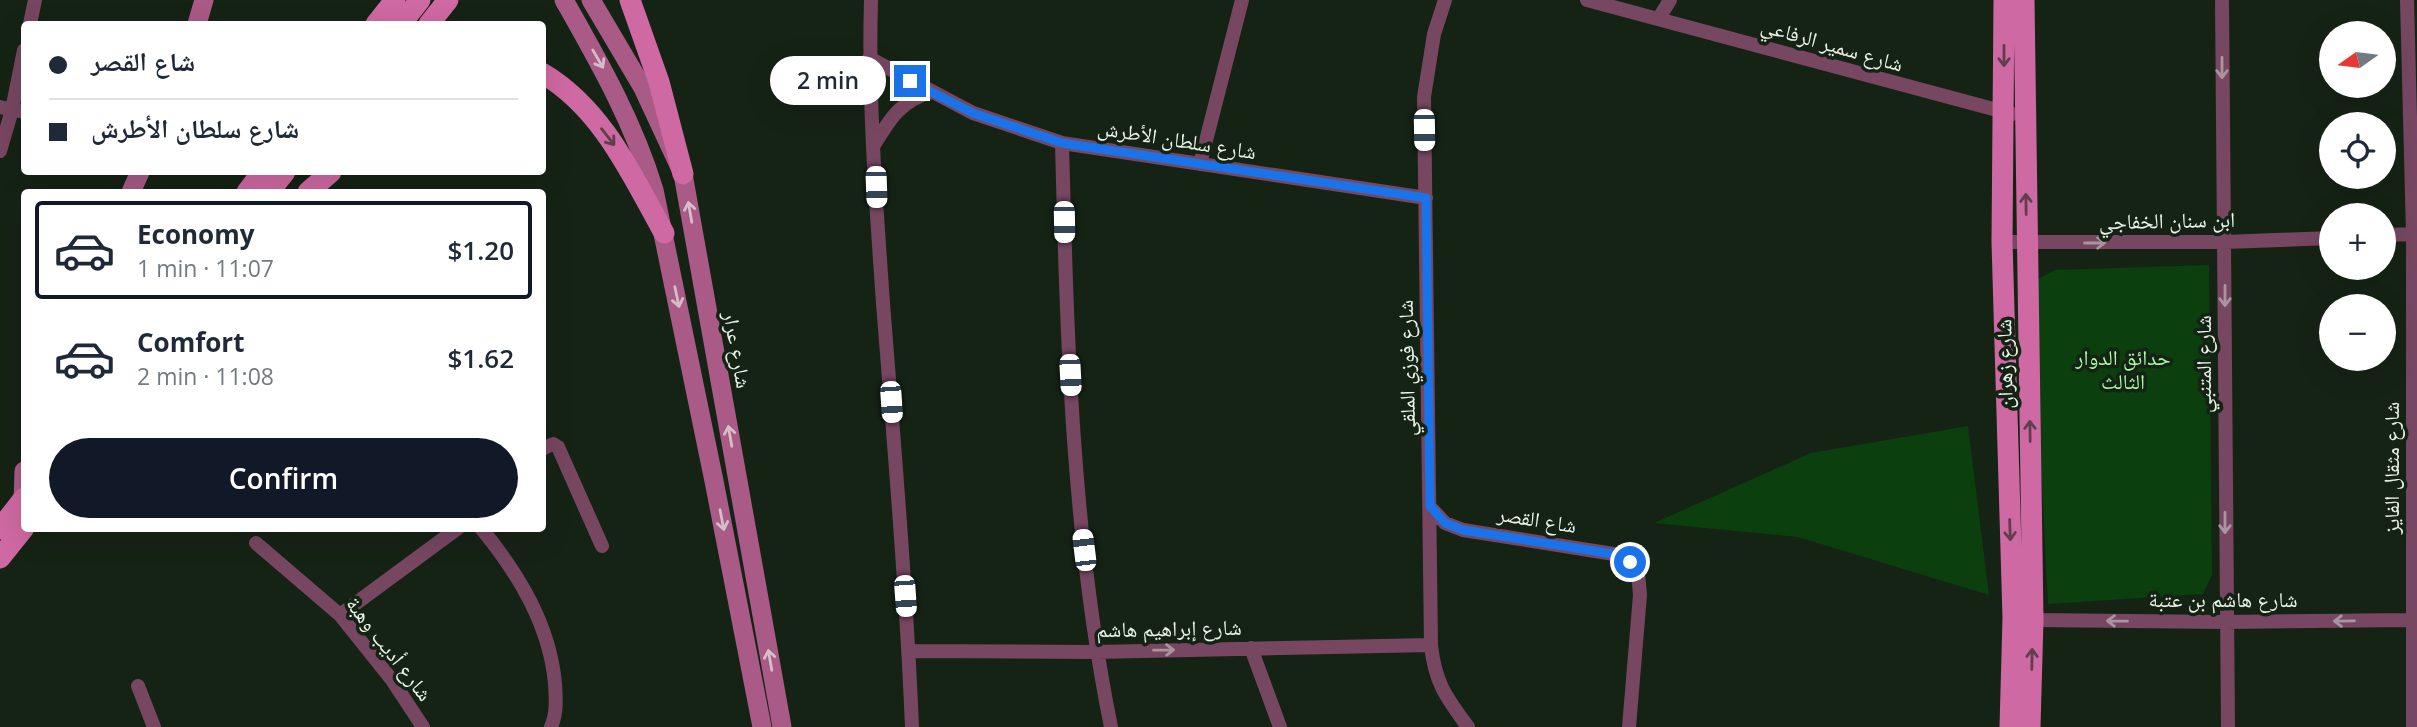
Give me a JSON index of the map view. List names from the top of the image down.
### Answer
{
  "streets": {
    "main road": ["شارع عرار", "شارع زهران"],
    "street": [
      "شارع سمير الرفاعي",
      "شارع سلطان الأطرش",
      "ابن سنان الخفاجي",
      "شارع المتنبي",
      "شارع فوزي الملقي",
      "شارع مثقال الفايز",
      "شاع القصر",
      "شارع هاشم بن عتبة",
      "شارع إبراهيم هاشم",
      "شارع أديب وهبة"
    ]
  },
  "crossings": [
    ["شارع سمير الرفاعي", "شارع زهران"],
    ["شارع سلطان الأطرش", "شارع فوزي الملقي"],
    ["ابن سنان الخفاجي", "شارع زهران"],
    ["ابن سنان الخفاجي", "شارع المتنبي"],
    ["شارع زهران", "شارع هاشم بن عتبة"],
    ["شارع المتنبي", "شارع هاشم بن عتبة"],
    ["شارع فوزي الملقي", "شاع القصر"],
    ["شارع فوزي الملقي", "شارع إبراهيم هاشم"],
    ["شارع مثقال الفايز", "شارع هاشم بن عتبة"]
  ],
  "one_way": ["ابن سنان الخفاجي", "شارع المتنبي", "شارع هاشم بن عتبة"],
  "parks": ["حدائق الدوار الثالث"],
  "north": "left",
  "page": {
    "map_buttons": ["+", "−"],
    "banner": ["شاع القصر", "شارع سلطان الأطرش"],
    "bubble": "2 min",
    "list": [
      {
        "name": "Economy",
        "note": "1 min · 11:07",
        "value": "$1.20"
      },
      {
        "name": "Comfort",
        "note": "2 min · 11:08",
        "value": "$1.62"
      }
    ],
    "buttons": "Confirm"
  }
}
